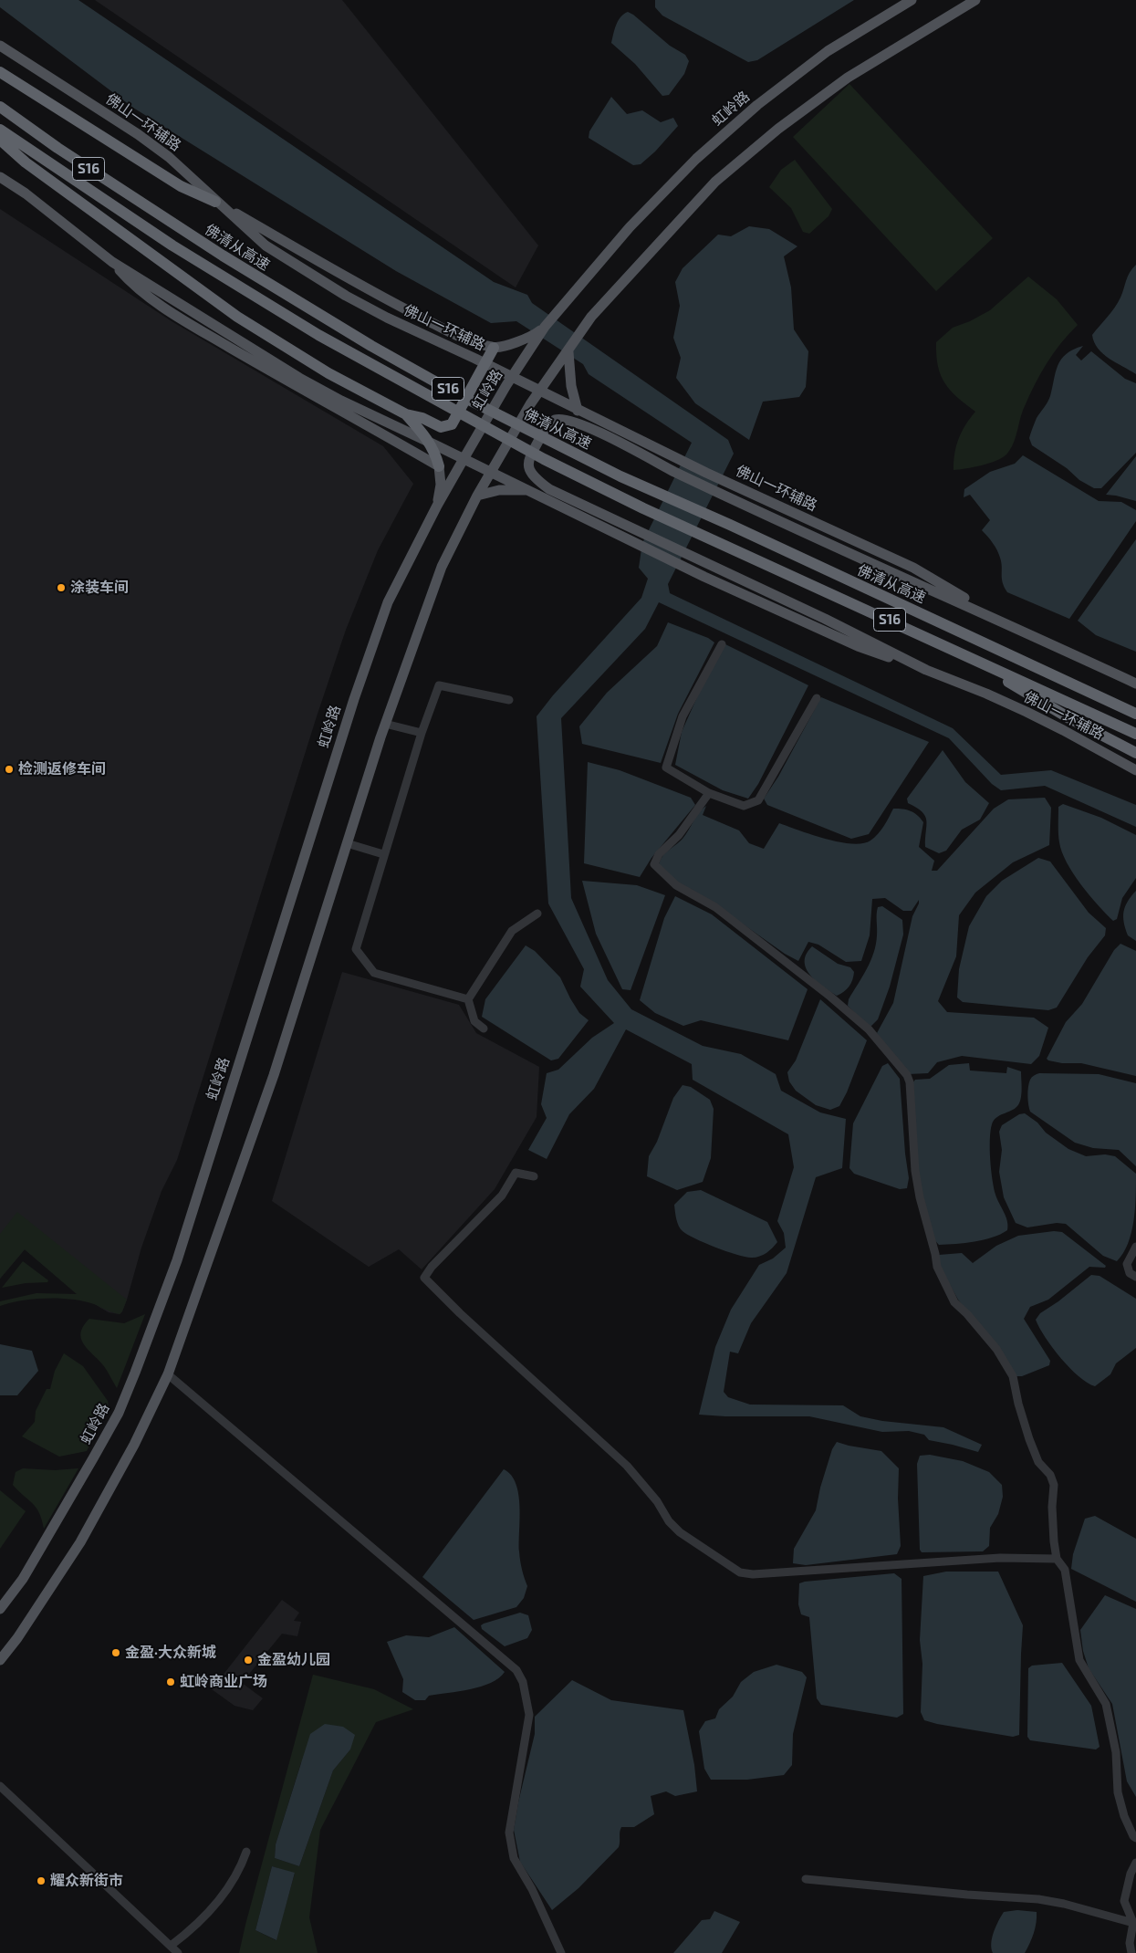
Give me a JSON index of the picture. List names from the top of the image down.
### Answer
{
  "streets": {
    "highway": ["S16", "佛清从高速"],
    "main road": ["虹岭路", "佛山一环辅路"]
  },
  "places": [
    "涂装车间",
    "检测返修车间",
    "金盈·大众新城",
    "金盈幼儿园",
    "虹岭商业广场",
    "耀众新街市"
  ]
}
